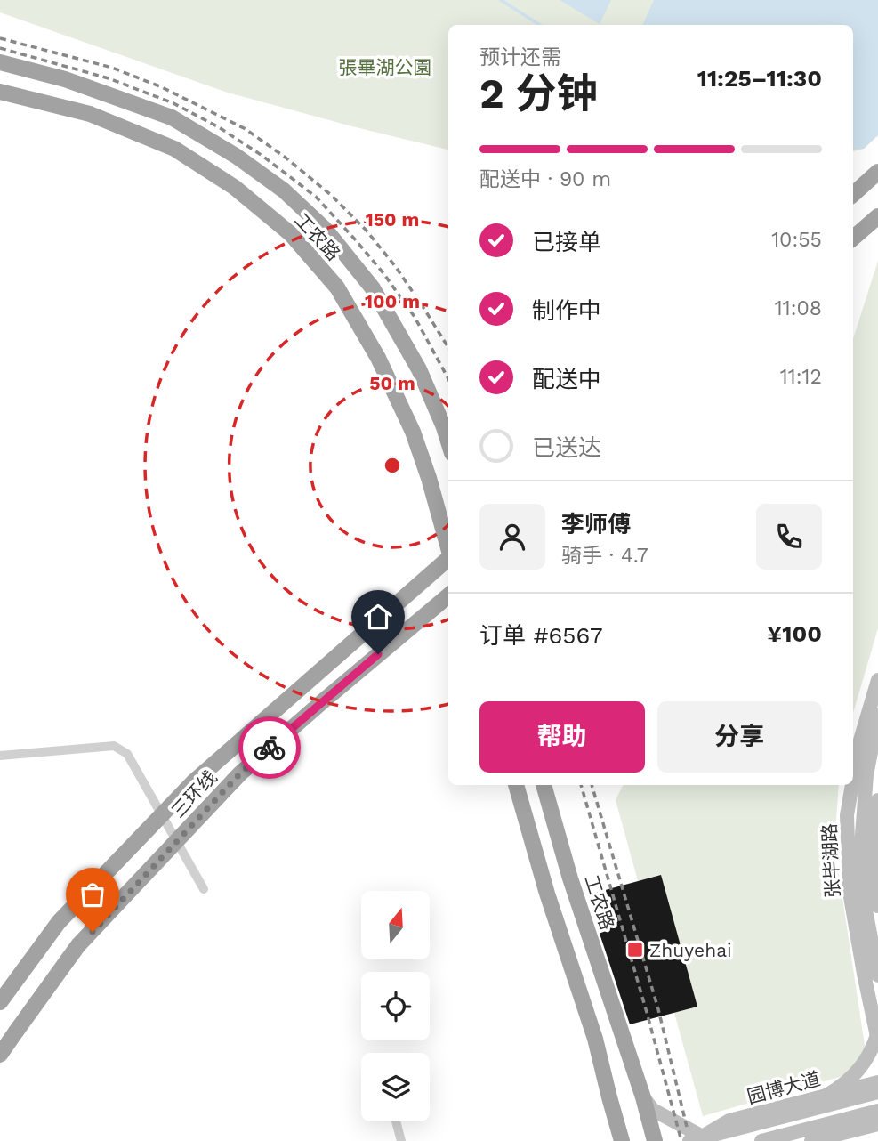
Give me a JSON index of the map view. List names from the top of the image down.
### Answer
{
  "streets": {
    "highway": ["工农路", "三环线"],
    "main road": ["张毕湖路", "园博大道"]
  },
  "parks": ["張畢湖公園"],
  "places": {
    "transit": ["Zhuyehai"]
  },
  "north": "top",
  "page": {
    "heading": ["2 分钟", "预计还需", "11:25–11:30"],
    "panel": [
      "李师傅",
      "骑手 · 4.7",
      "订单 #6567",
      "¥100"
    ],
    "bar": "配送中 · 90 m",
    "list": [
      ["已接单", "10:55"],
      ["制作中", "11:08"],
      ["配送中", "11:12"],
      "已送达"
    ],
    "buttons": ["帮助", "分享"]
  },
  "rings": ["150 m", "100 m", "50 m"]
}
